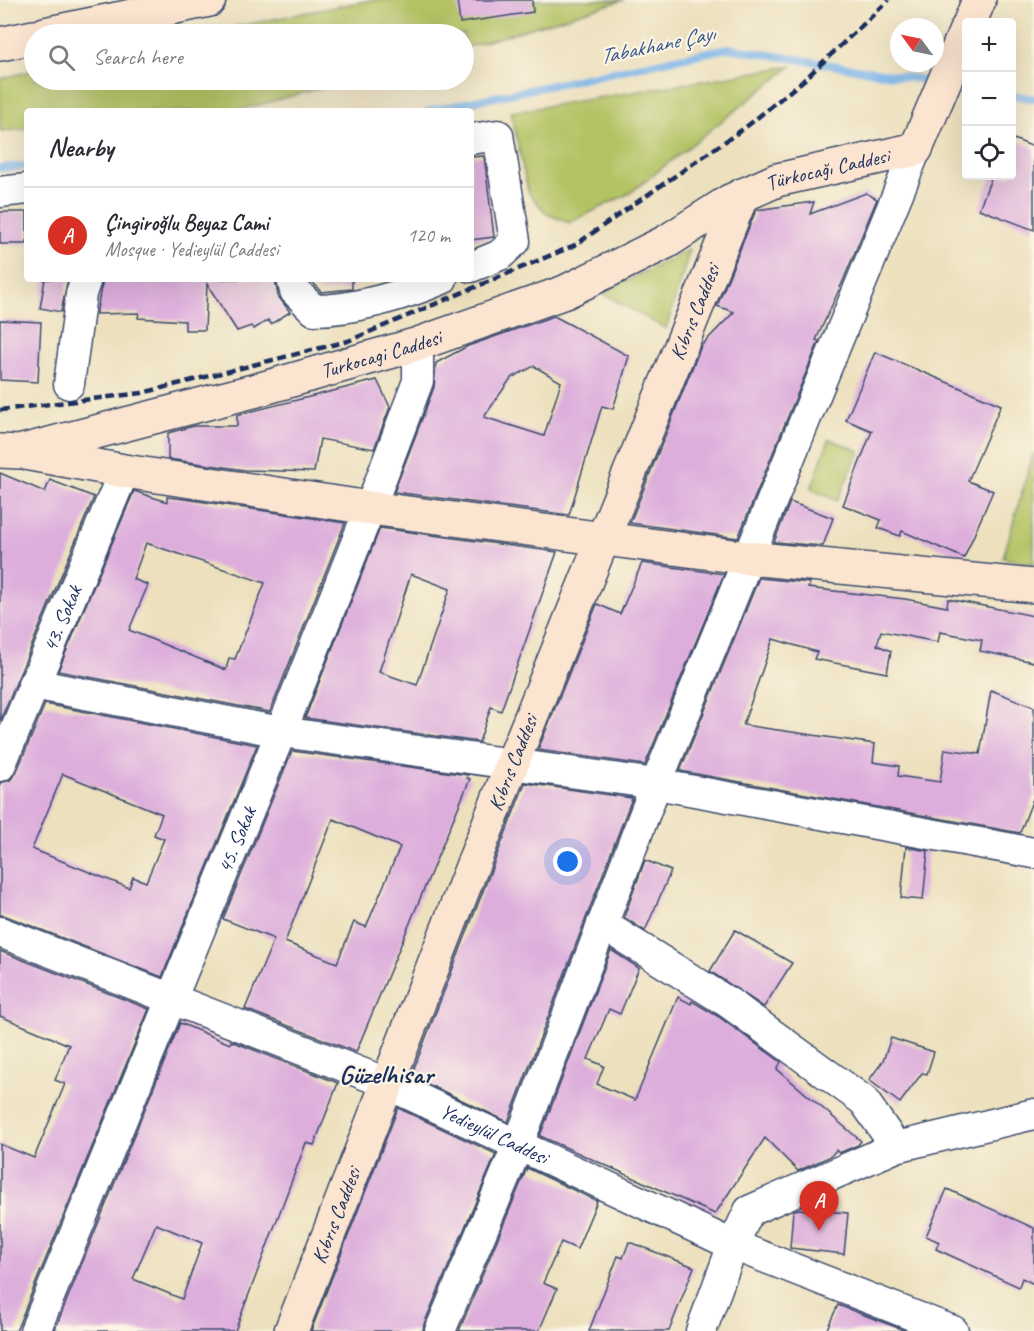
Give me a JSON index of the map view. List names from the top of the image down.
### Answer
{
  "streets": {
    "main road": ["Türkocağı Caddesi", "Kıbrıs Caddesi", "Turkocagi Caddesi"],
    "street": ["43. Sokak", "45. Sokak", "Yedieylül Caddesi"]
  },
  "crossings": [
    ["Türkocağı Caddesi", "Kıbrıs Caddesi"],
    ["Türkocağı Caddesi", "Turkocagi Caddesi"],
    ["Kıbrıs Caddesi", "Turkocagi Caddesi"],
    ["Kıbrıs Caddesi", "Yedieylül Caddesi"],
    ["Turkocagi Caddesi", "45. Sokak"],
    ["45. Sokak", "Yedieylül Caddesi"]
  ],
  "districts": ["Güzelhisar"],
  "water": ["Tabakhane Çayı"],
  "north": "top left",
  "page": {
    "map_buttons": ["+", "−"],
    "search": "Search here",
    "heading": "Nearby",
    "list": [
      {
        "mark": "A",
        "name": "Çingiroğlu Beyaz Cami",
        "note": "Mosque · Yedieylül Caddesi",
        "value": "120 m"
      }
    ],
    "pins": "A"
  }
}
